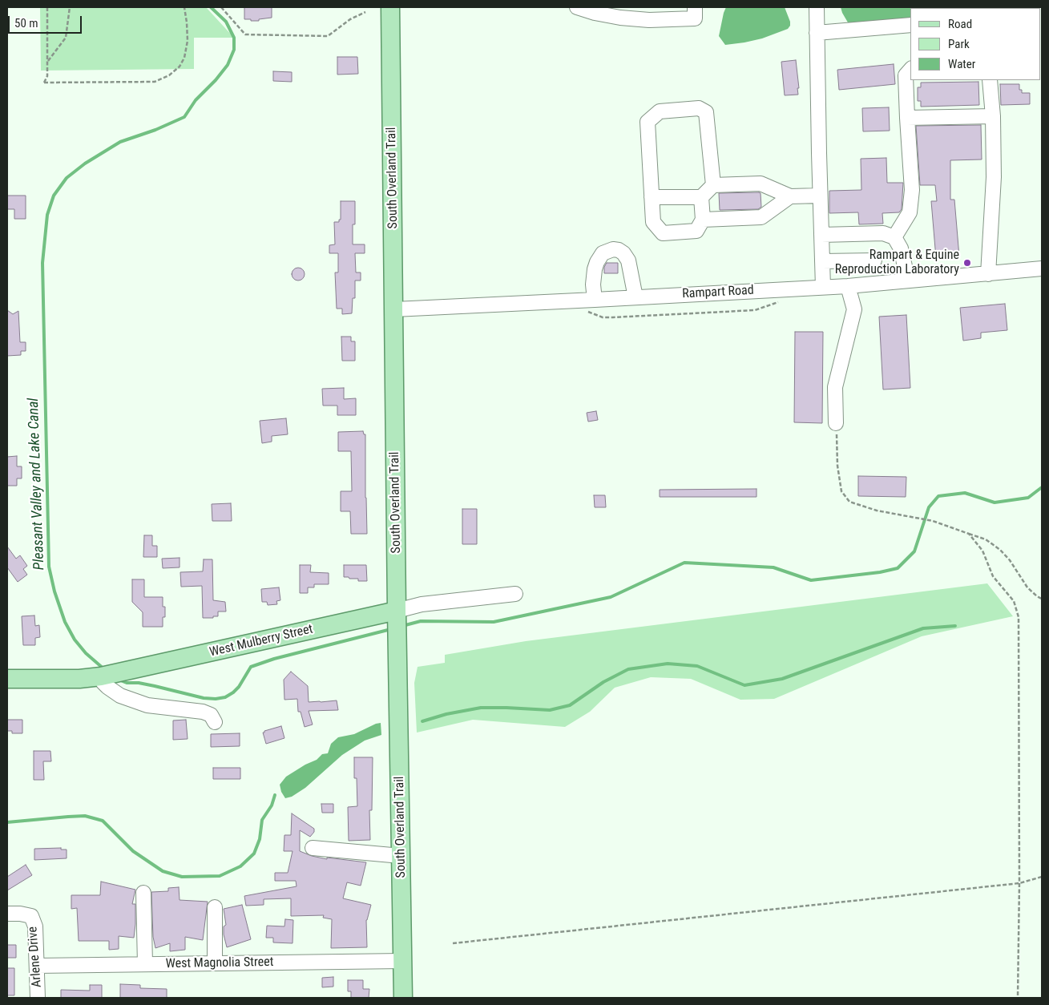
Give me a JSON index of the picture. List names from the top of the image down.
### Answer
{
  "streets": {
    "main road": ["South Overland Trail", "West Mulberry Street"],
    "street": ["Rampart Road", "Arlene Drive", "West Magnolia Street"]
  },
  "crossings": [
    ["South Overland Trail", "Rampart Road"],
    ["South Overland Trail", "West Mulberry Street"],
    ["South Overland Trail", "West Magnolia Street"],
    ["Arlene Drive", "West Magnolia Street"]
  ],
  "water": ["Pleasant Valley and Lake Canal"],
  "places": ["Rampart & Equine Reproduction Laboratory"],
  "legend": ["Road", "Park", "Water"],
  "scale_bar": "50 m"
}
